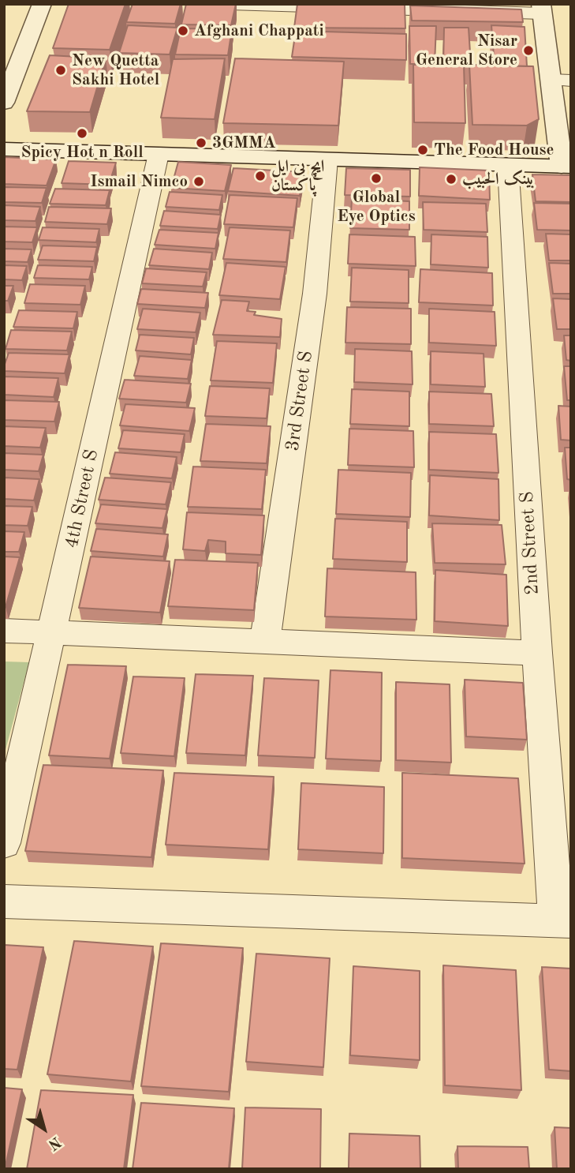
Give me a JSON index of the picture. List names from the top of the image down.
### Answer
{
  "streets": {
    "street": ["3rd Street S", "4th Street S", "2nd Street S"]
  },
  "places": [
    "Afghani Chappati",
    "Nisar General Store",
    "New Quetta Sakhi Hotel",
    "Spicy Hot n Roll",
    "3GMMA",
    "The Food House",
    "ایچ بی ایل پاکستان",
    "Global Eye Optics",
    "بينک الحبيب",
    "Ismail Nimco"
  ],
  "north": "bottom right"
}
